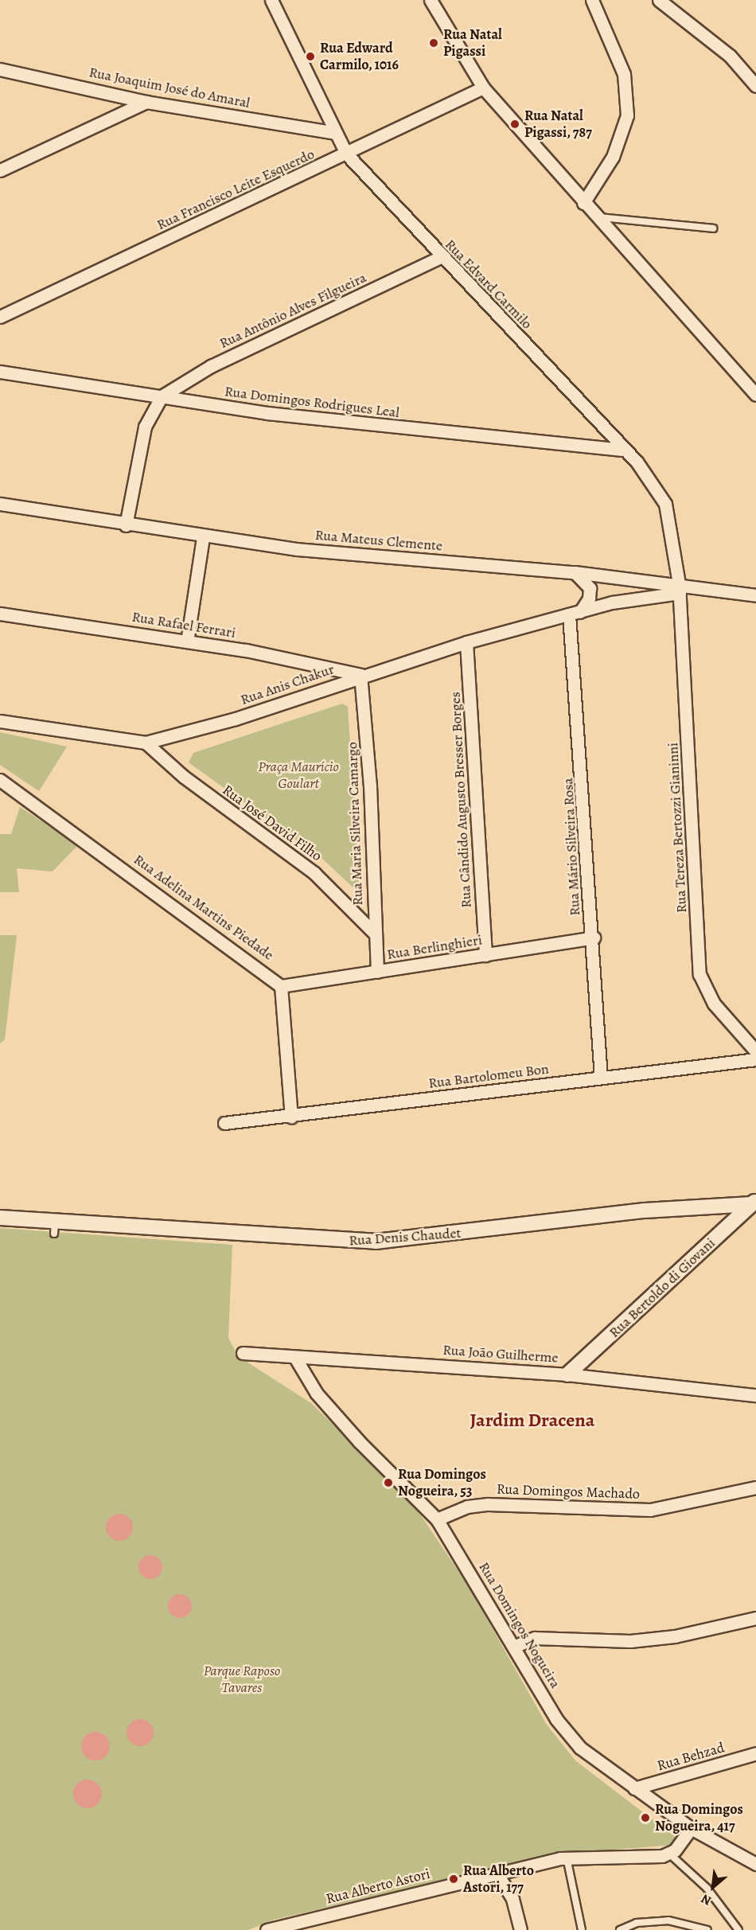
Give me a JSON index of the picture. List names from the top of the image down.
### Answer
{
  "streets": {
    "street": [
      "Rua Joaquim José do Amaral",
      "Rua Francisco Leite Esquerdo",
      "Rua Edvard Carmilo",
      "Rua Antônio Alves Filgueira",
      "Rua Domingos Rodrigues Leal",
      "Rua Mateus Clemente",
      "Rua Rafael Ferrari",
      "Rua Anis Chakur",
      "Rua Cândido Augusto Bresser Borges",
      "Rua José David Filho",
      "Rua Maria Silveira Camargo",
      "Rua Tereza Bertozzi Gianinni",
      "Rua Mário Silveira Rosa",
      "Rua Adelina Martins Piedade",
      "Rua Berlinghieri",
      "Rua Bartolomeu Bon",
      "Rua Denis Chaudet",
      "Rua Bertoldo di Giovani",
      "Rua João Guilherme",
      "Rua Domingos Machado",
      "Rua Domingos Nogueira",
      "Rua Behzad",
      "Rua Alberto Astori"
    ]
  },
  "crossings": [
    ["Rua Joaquim José do Amaral", "Rua Edvard Carmilo"],
    ["Rua Francisco Leite Esquerdo", "Rua Edvard Carmilo"],
    ["Rua Edvard Carmilo", "Rua Antônio Alves Filgueira"],
    ["Rua Edvard Carmilo", "Rua Domingos Rodrigues Leal"],
    ["Rua Edvard Carmilo", "Rua Mateus Clemente"],
    ["Rua Edvard Carmilo", "Rua Anis Chakur"],
    ["Rua Edvard Carmilo", "Rua Tereza Bertozzi Gianinni"],
    ["Rua Antônio Alves Filgueira", "Rua Domingos Rodrigues Leal"],
    ["Rua Mateus Clemente", "Rua Anis Chakur"],
    ["Rua Mateus Clemente", "Rua Tereza Bertozzi Gianinni"],
    ["Rua Rafael Ferrari", "Rua Anis Chakur"],
    ["Rua Rafael Ferrari", "Rua Maria Silveira Camargo"],
    ["Rua Anis Chakur", "Rua Cândido Augusto Bresser Borges"],
    ["Rua Anis Chakur", "Rua José David Filho"],
    ["Rua Anis Chakur", "Rua Maria Silveira Camargo"],
    ["Rua Anis Chakur", "Rua Tereza Bertozzi Gianinni"],
    ["Rua Anis Chakur", "Rua Mário Silveira Rosa"],
    ["Rua Cândido Augusto Bresser Borges", "Rua Berlinghieri"],
    ["Rua José David Filho", "Rua Maria Silveira Camargo"],
    ["Rua Maria Silveira Camargo", "Rua Berlinghieri"],
    ["Rua Mário Silveira Rosa", "Rua Berlinghieri"],
    ["Rua Mário Silveira Rosa", "Rua Bartolomeu Bon"],
    ["Rua Adelina Martins Piedade", "Rua Berlinghieri"],
    ["Rua Denis Chaudet", "Rua Bertoldo di Giovani"],
    ["Rua Bertoldo di Giovani", "Rua João Guilherme"],
    ["Rua João Guilherme", "Rua Domingos Nogueira"],
    ["Rua Domingos Machado", "Rua Domingos Nogueira"],
    ["Rua Domingos Nogueira", "Rua Behzad"]
  ],
  "districts": ["Jardim Dracena"],
  "parks": ["Praça Maurício Goulart", "Parque Raposo Tavares"],
  "places": [
    "Rua Natal Pigassi",
    "Rua Edward Carmilo, 1016",
    "Rua Natal Pigassi, 787",
    "Rua Domingos Nogueira, 53",
    "Rua Domingos Nogueira, 417",
    "Rua Alberto Astori, 177"
  ],
  "north": "bottom left"
}
